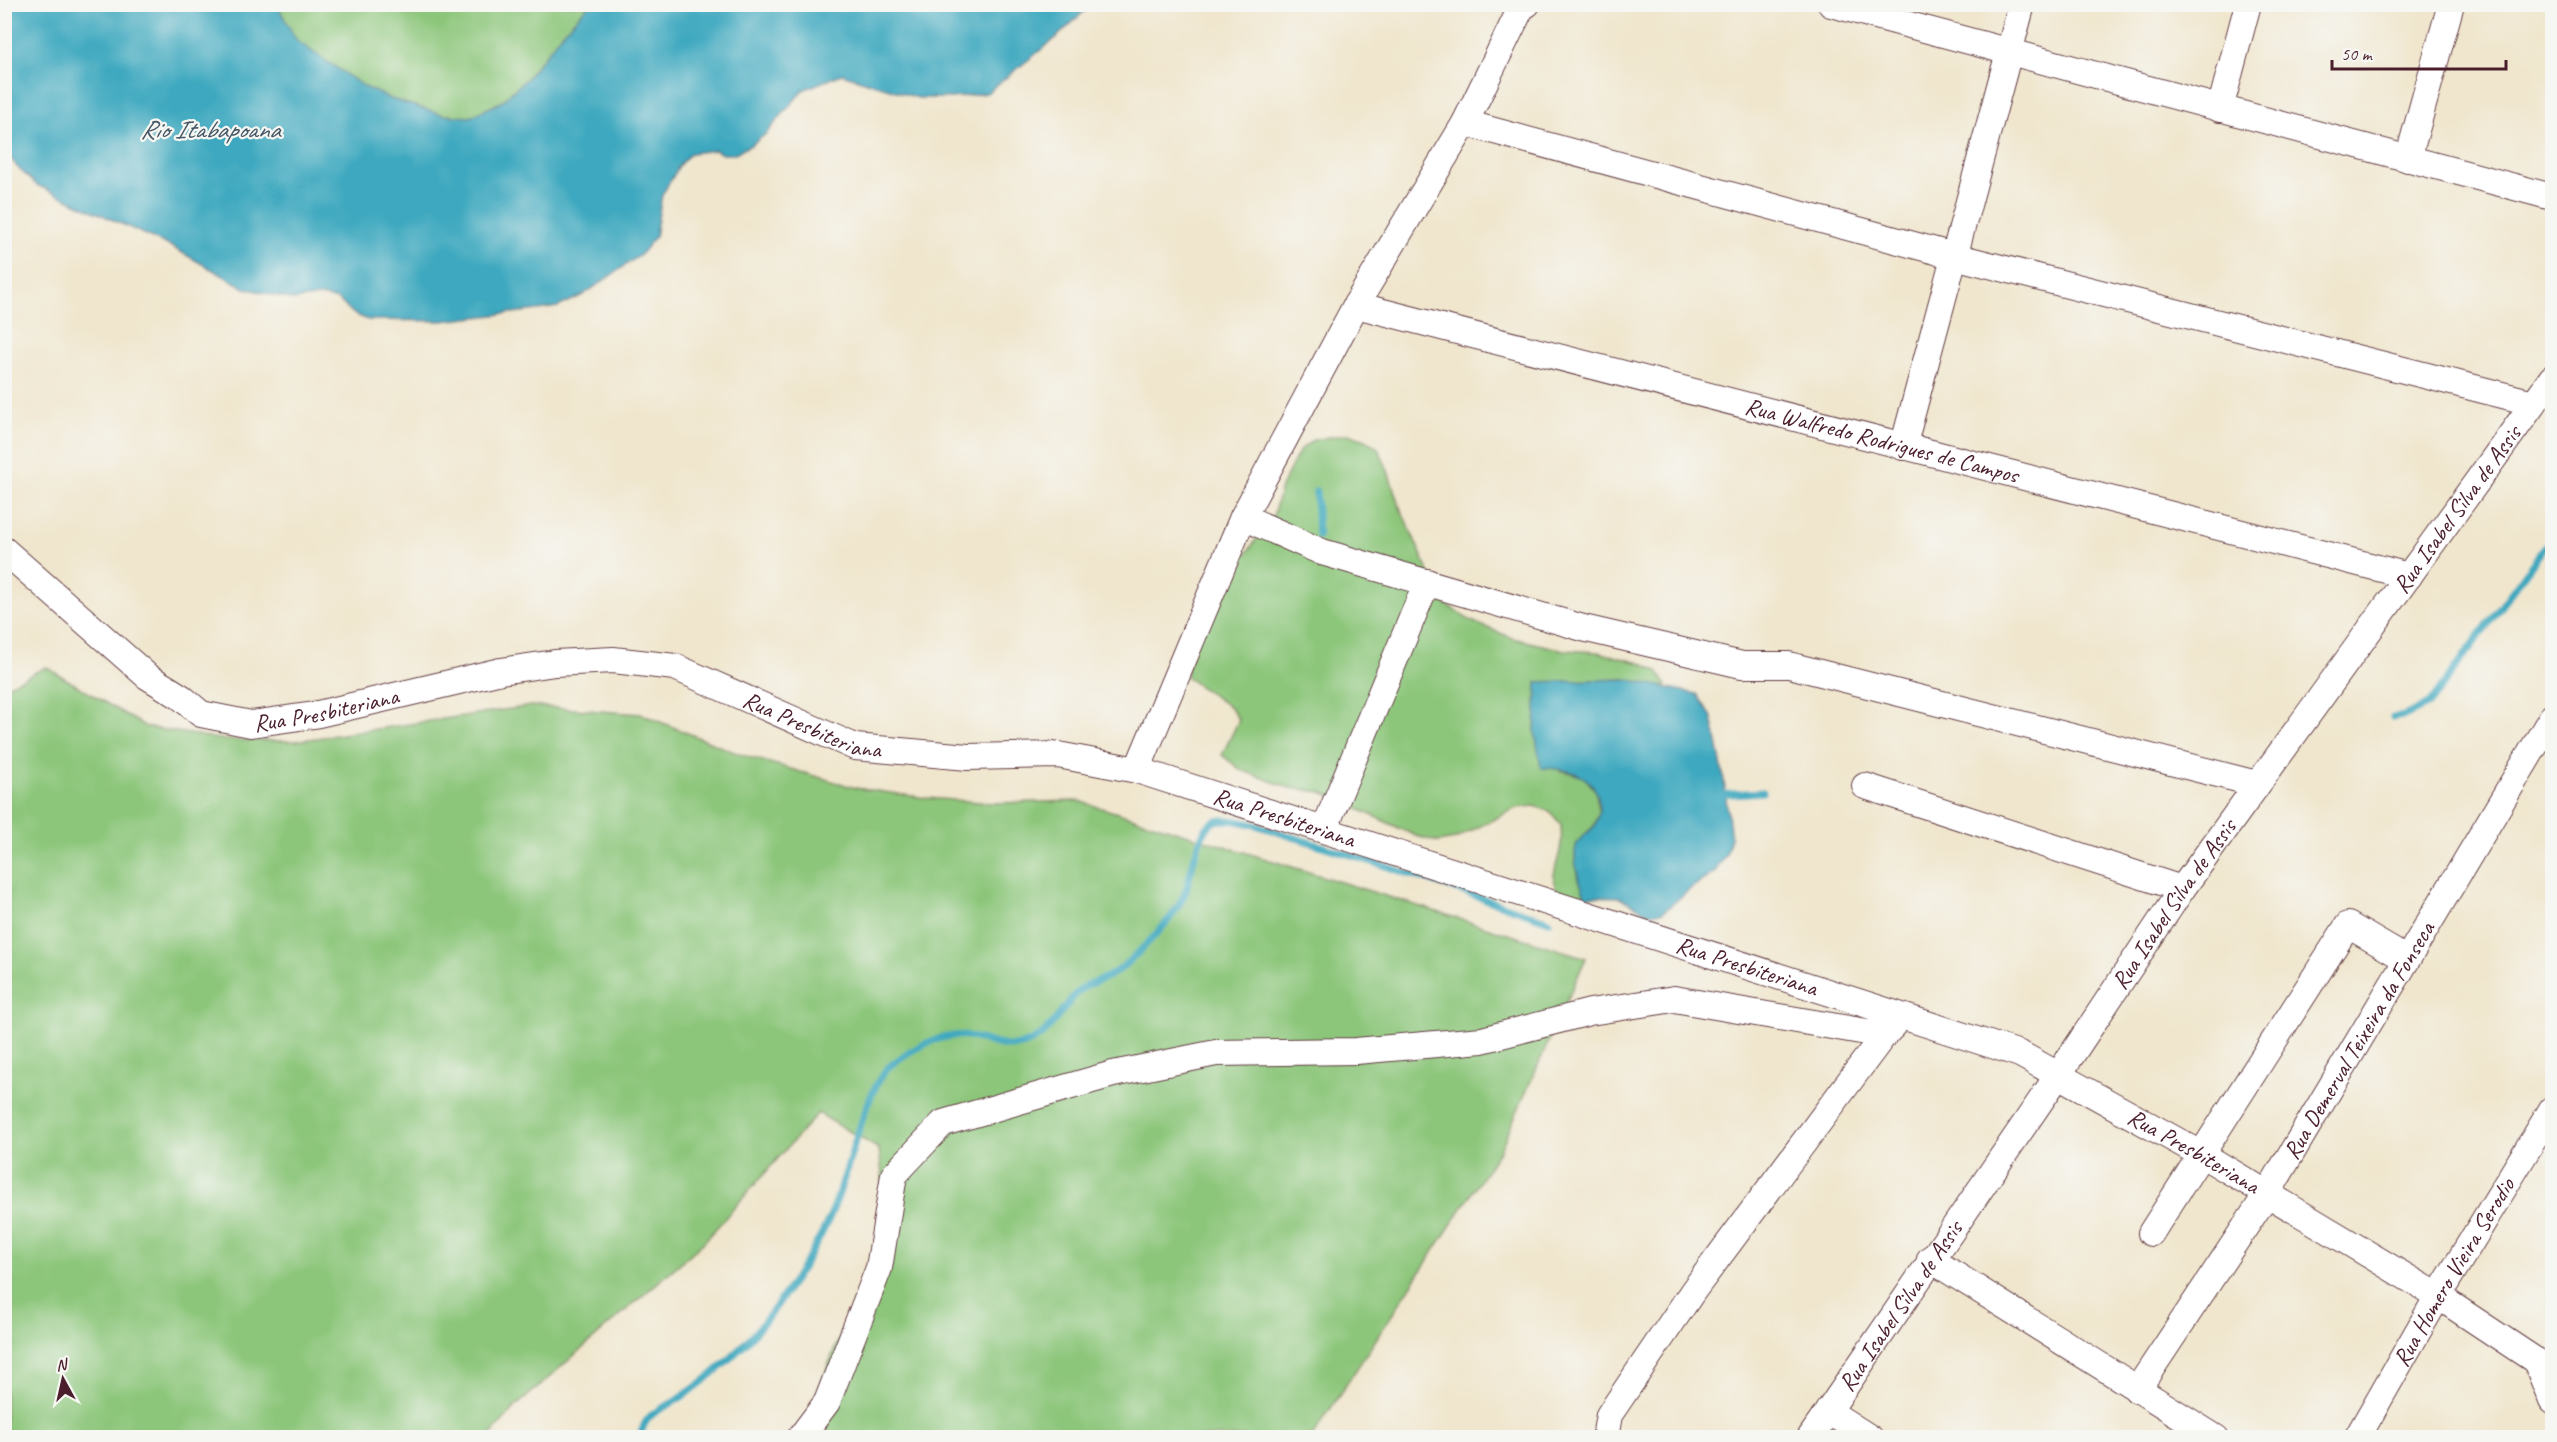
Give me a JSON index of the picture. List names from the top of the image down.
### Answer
{
  "streets": {
    "street": [
      "Rua Walfredo Rodrigues de Campos",
      "Rua Isabel Silva de Assis",
      "Rua Presbiteriana",
      "Rua Demerval Teixeira da Fonseca",
      "Rua Homero Vieira Serodio"
    ]
  },
  "crossings": [
    ["Rua Walfredo Rodrigues de Campos", "Rua Isabel Silva de Assis"],
    ["Rua Isabel Silva de Assis", "Rua Presbiteriana"],
    ["Rua Presbiteriana", "Rua Demerval Teixeira da Fonseca"],
    ["Rua Presbiteriana", "Rua Homero Vieira Serodio"]
  ],
  "water": ["Rio Itabapoana"],
  "scale_bar": "50 m",
  "north": "top"
}
